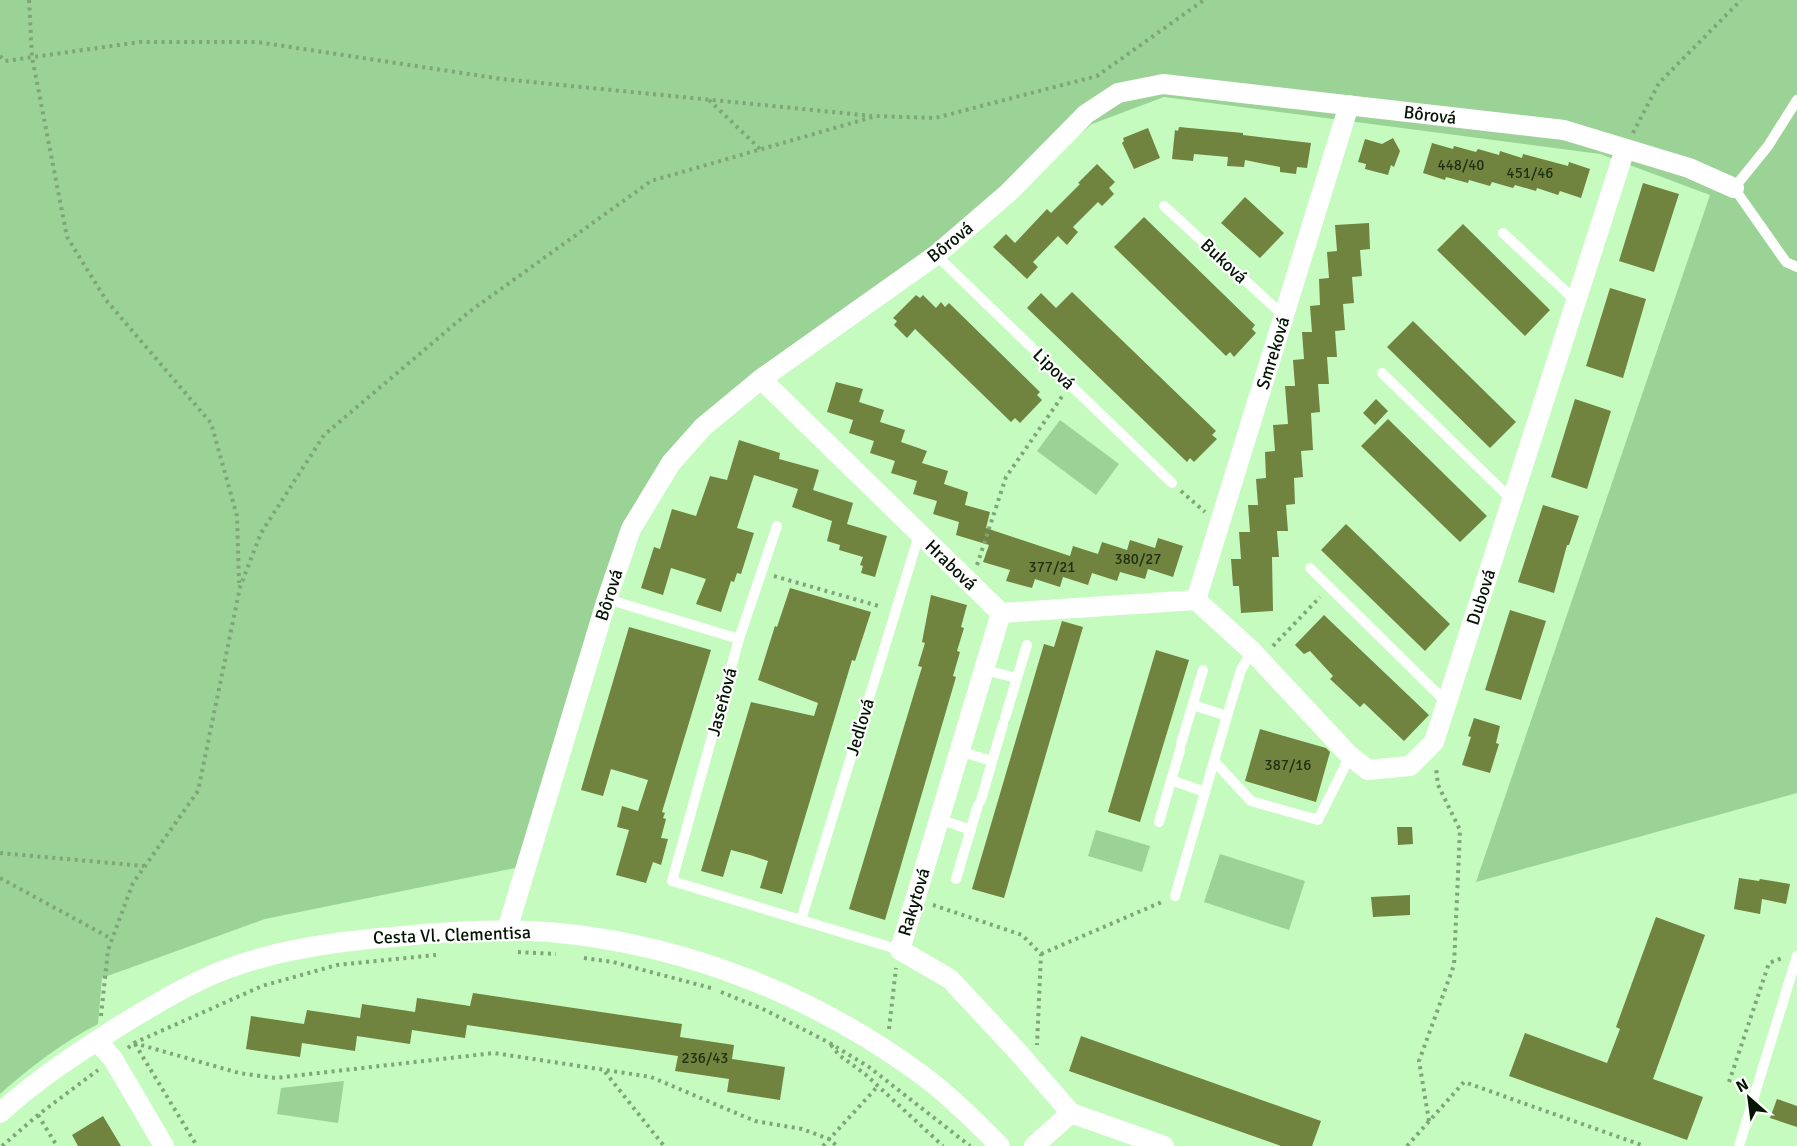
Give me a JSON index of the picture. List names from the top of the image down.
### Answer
{
  "streets": {
    "street": [
      "Bôrová",
      "Smreková",
      "Hrabová",
      "Dubová",
      "Rakytová",
      "Cesta Vl. Clementisa"
    ],
    "lane": [
      "Buková",
      "Lipová",
      "Jaseňová",
      "Jedľová"
    ]
  },
  "crossings": [
    ["Bôrová", "Smreková"],
    ["Bôrová", "Lipová"],
    ["Bôrová", "Hrabová"],
    ["Bôrová", "Dubová"],
    ["Bôrová", "Cesta Vl. Clementisa"],
    ["Buková", "Smreková"],
    ["Smreková", "Dubová"],
    ["Hrabová", "Jedľová"],
    ["Hrabová", "Rakytová"],
    ["Jaseňová", "Jedľová"]
  ],
  "house_numbers": [
    "448/40",
    "451/46",
    "380/27",
    "377/21",
    "387/16",
    "236/43"
  ],
  "north": "top left"
}
